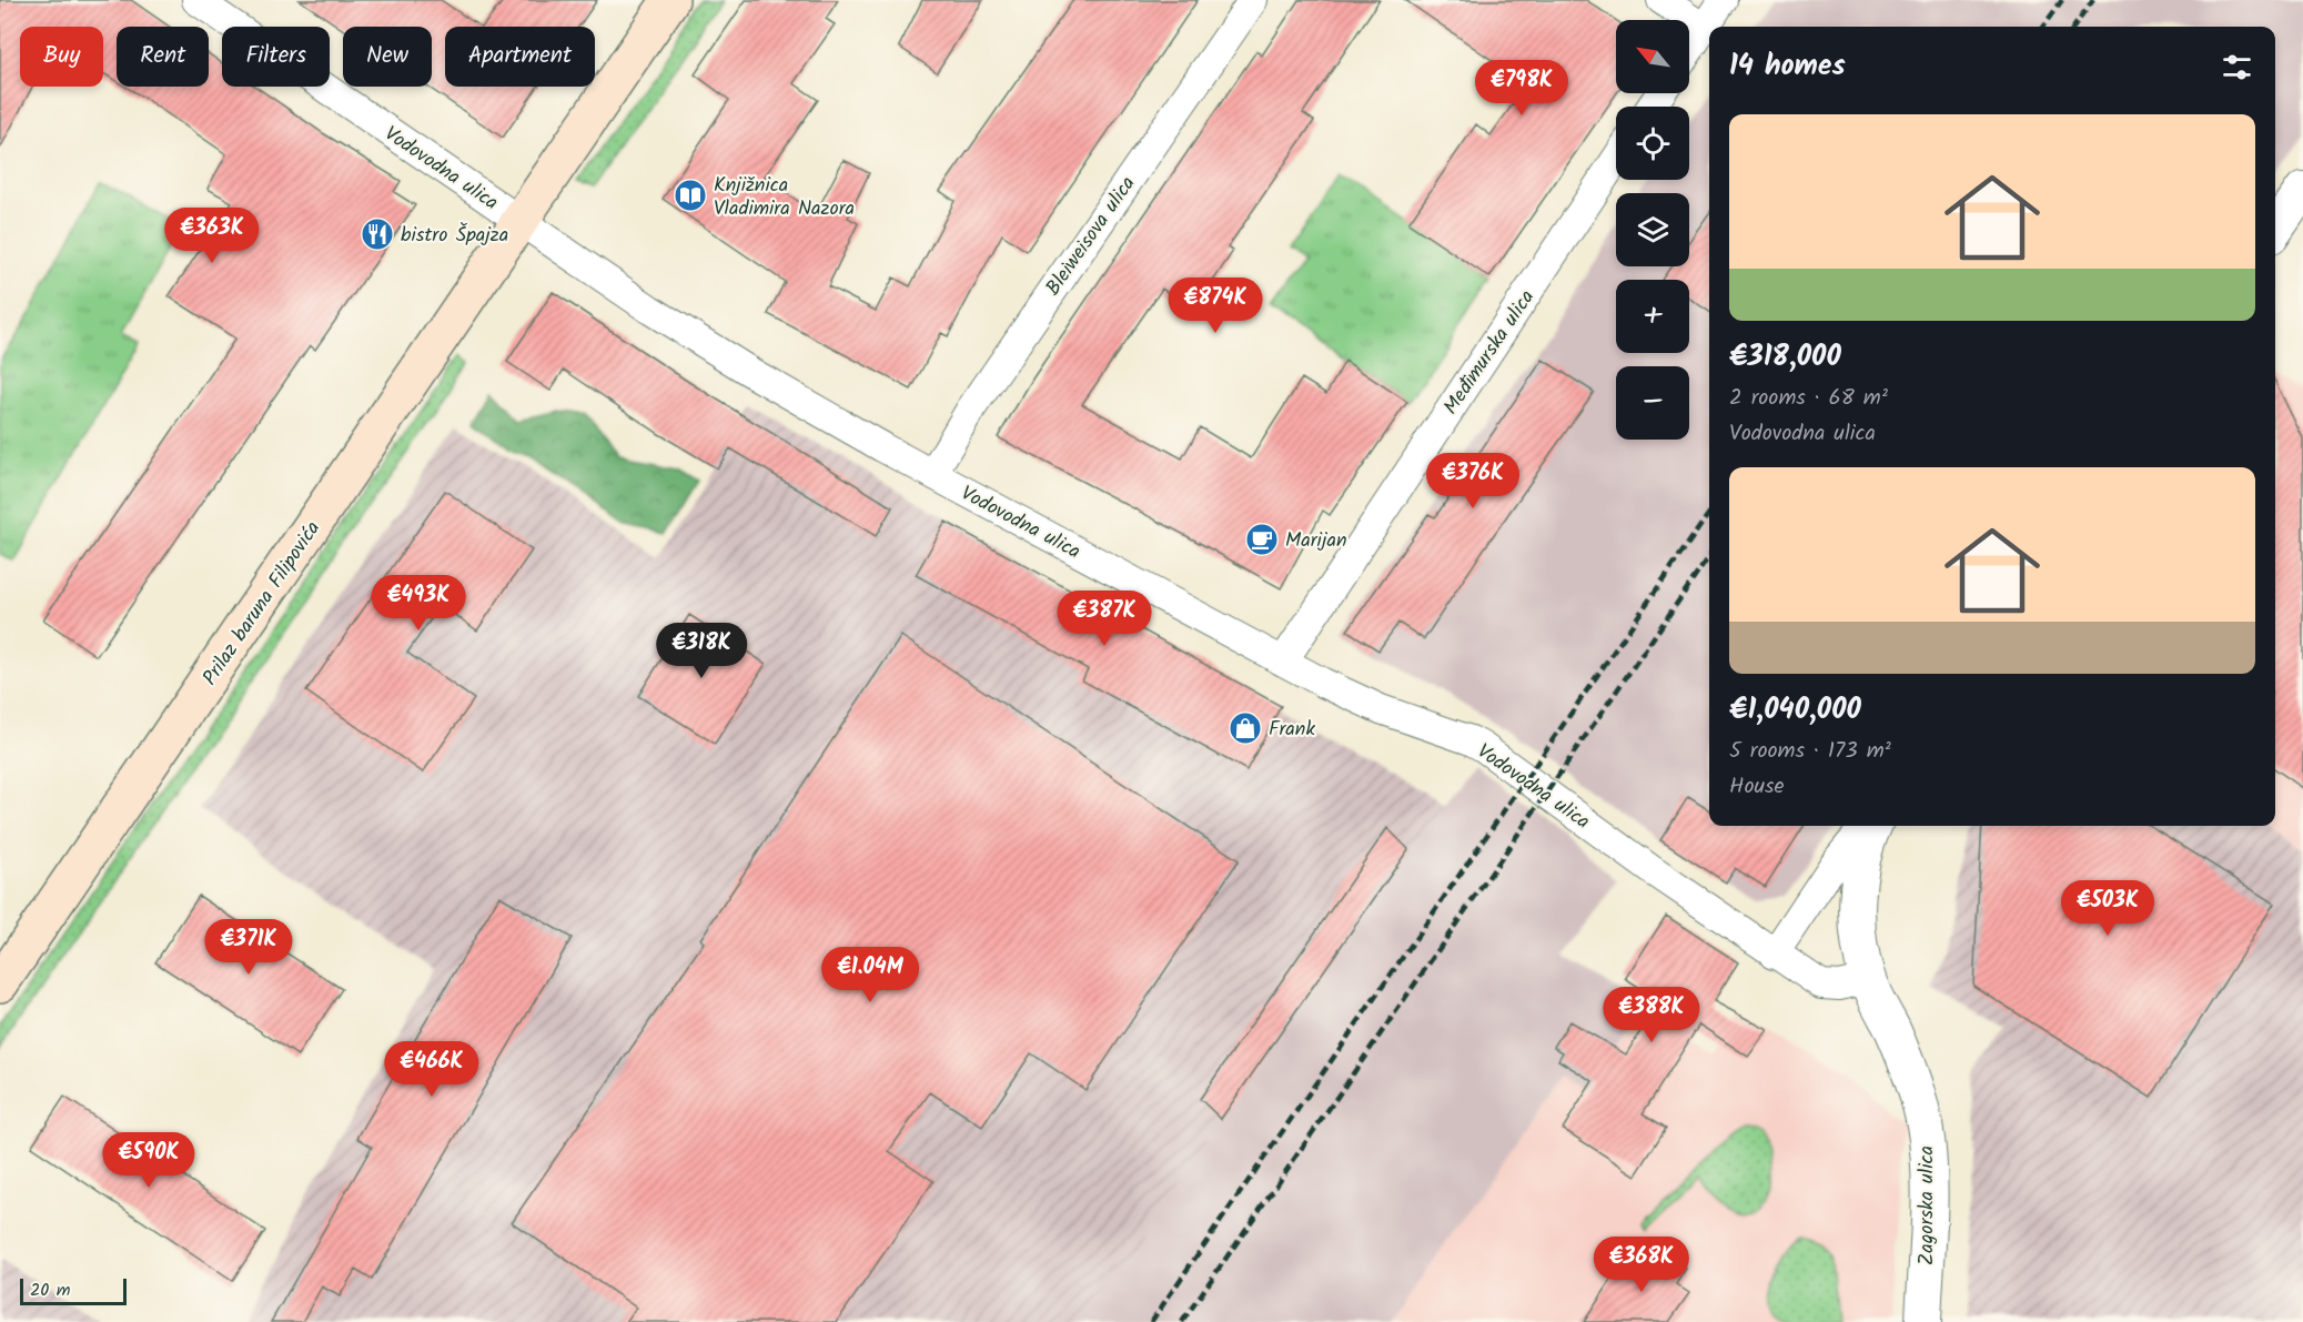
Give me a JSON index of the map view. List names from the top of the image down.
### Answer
{
  "streets": {
    "main road": ["Prilaz baruna Filipovića"],
    "street": [
      "Vodovodna ulica",
      "Bleiweisova ulica",
      "Međimurska ulica",
      "Zagorska ulica"
    ]
  },
  "crossings": [
    ["Vodovodna ulica", "Bleiweisova ulica"],
    ["Vodovodna ulica", "Međimurska ulica"],
    ["Vodovodna ulica", "Prilaz baruna Filipovića"],
    ["Vodovodna ulica", "Zagorska ulica"]
  ],
  "places": {
    "library": ["Knjižnica Vladimira Nazora"],
    "restaurant": ["bistro Špajza"],
    "cafe": ["Marijan"],
    "shop": ["Frank"]
  },
  "scale_bar": "20 m",
  "north": "top left",
  "page": {
    "map_buttons": ["+", "−"],
    "chip": [
      "Buy",
      "Rent",
      "Filters",
      "New",
      "Apartment"
    ],
    "heading": "14 homes",
    "price": [
      "€798K",
      "€363K",
      "€874K",
      "€376K",
      "€493K",
      "€387K",
      "€318K",
      "€503K",
      "€371K",
      "€1.04M",
      "€388K",
      "€466K",
      "€590K",
      "€368K"
    ],
    "list": [
      {
        "name": "€318,000",
        "note": "2 rooms · 68 m² · Vodovodna ulica"
      },
      {
        "name": "€1,040,000",
        "note": "5 rooms · 173 m² · House"
      }
    ],
    "scale": "20 m"
  }
}
